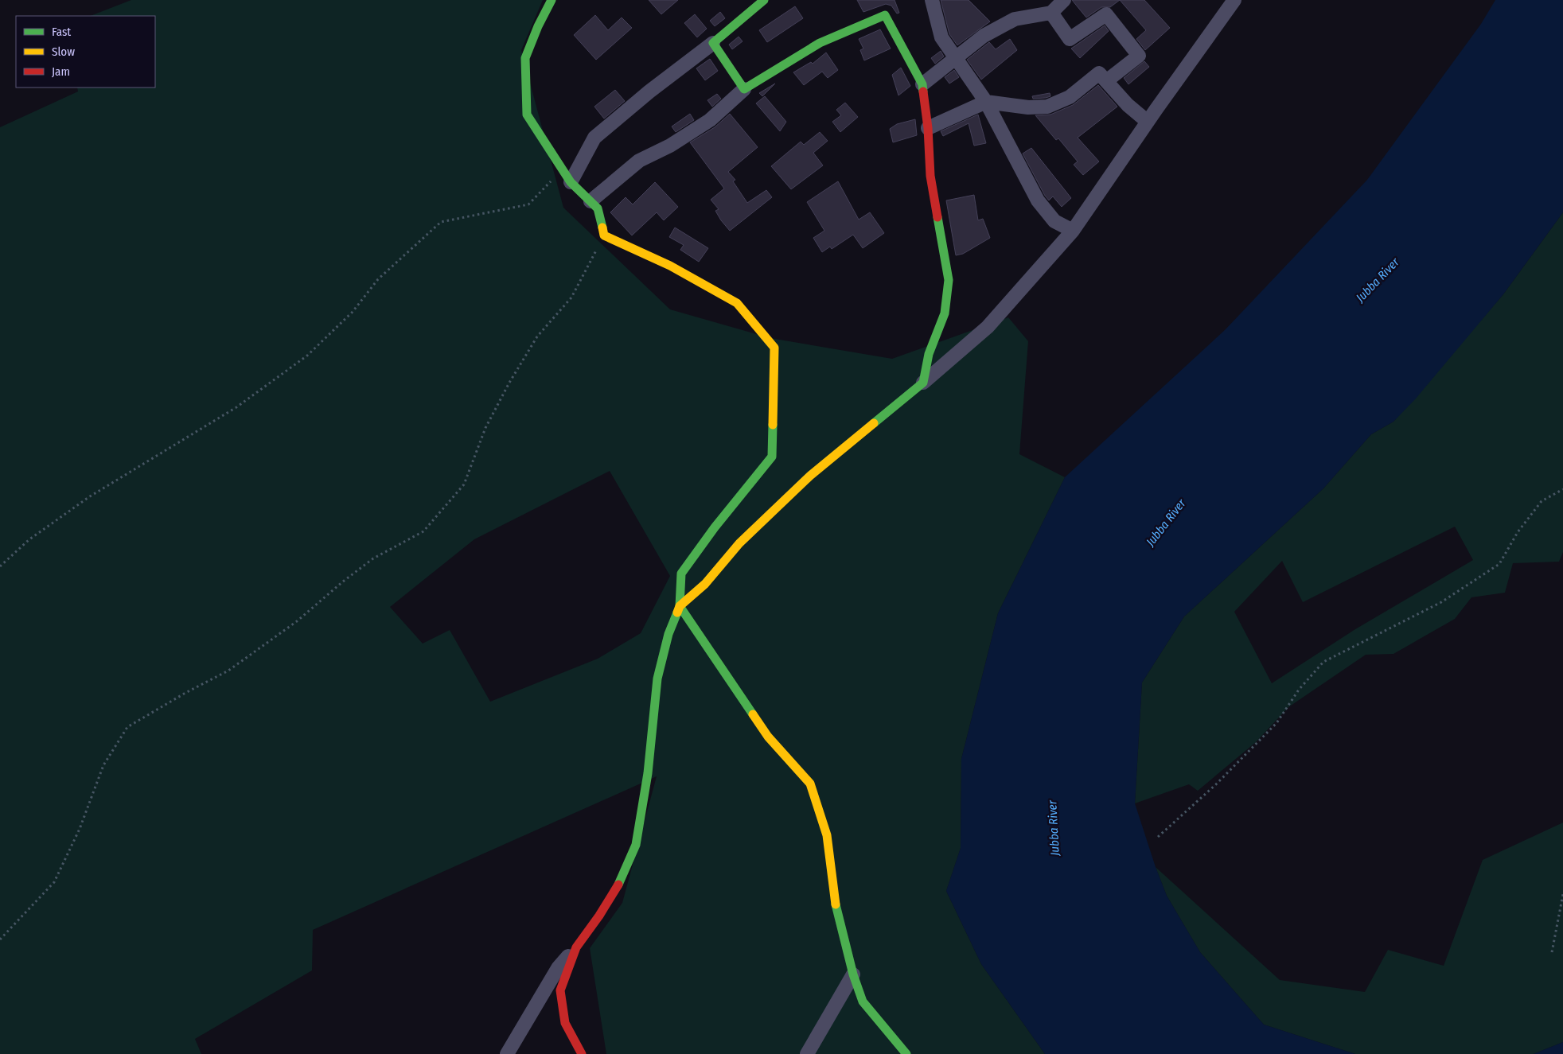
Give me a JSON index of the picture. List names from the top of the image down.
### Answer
{
  "water": ["Jubba River"],
  "legend": ["Fast", "Slow", "Jam"]
}
